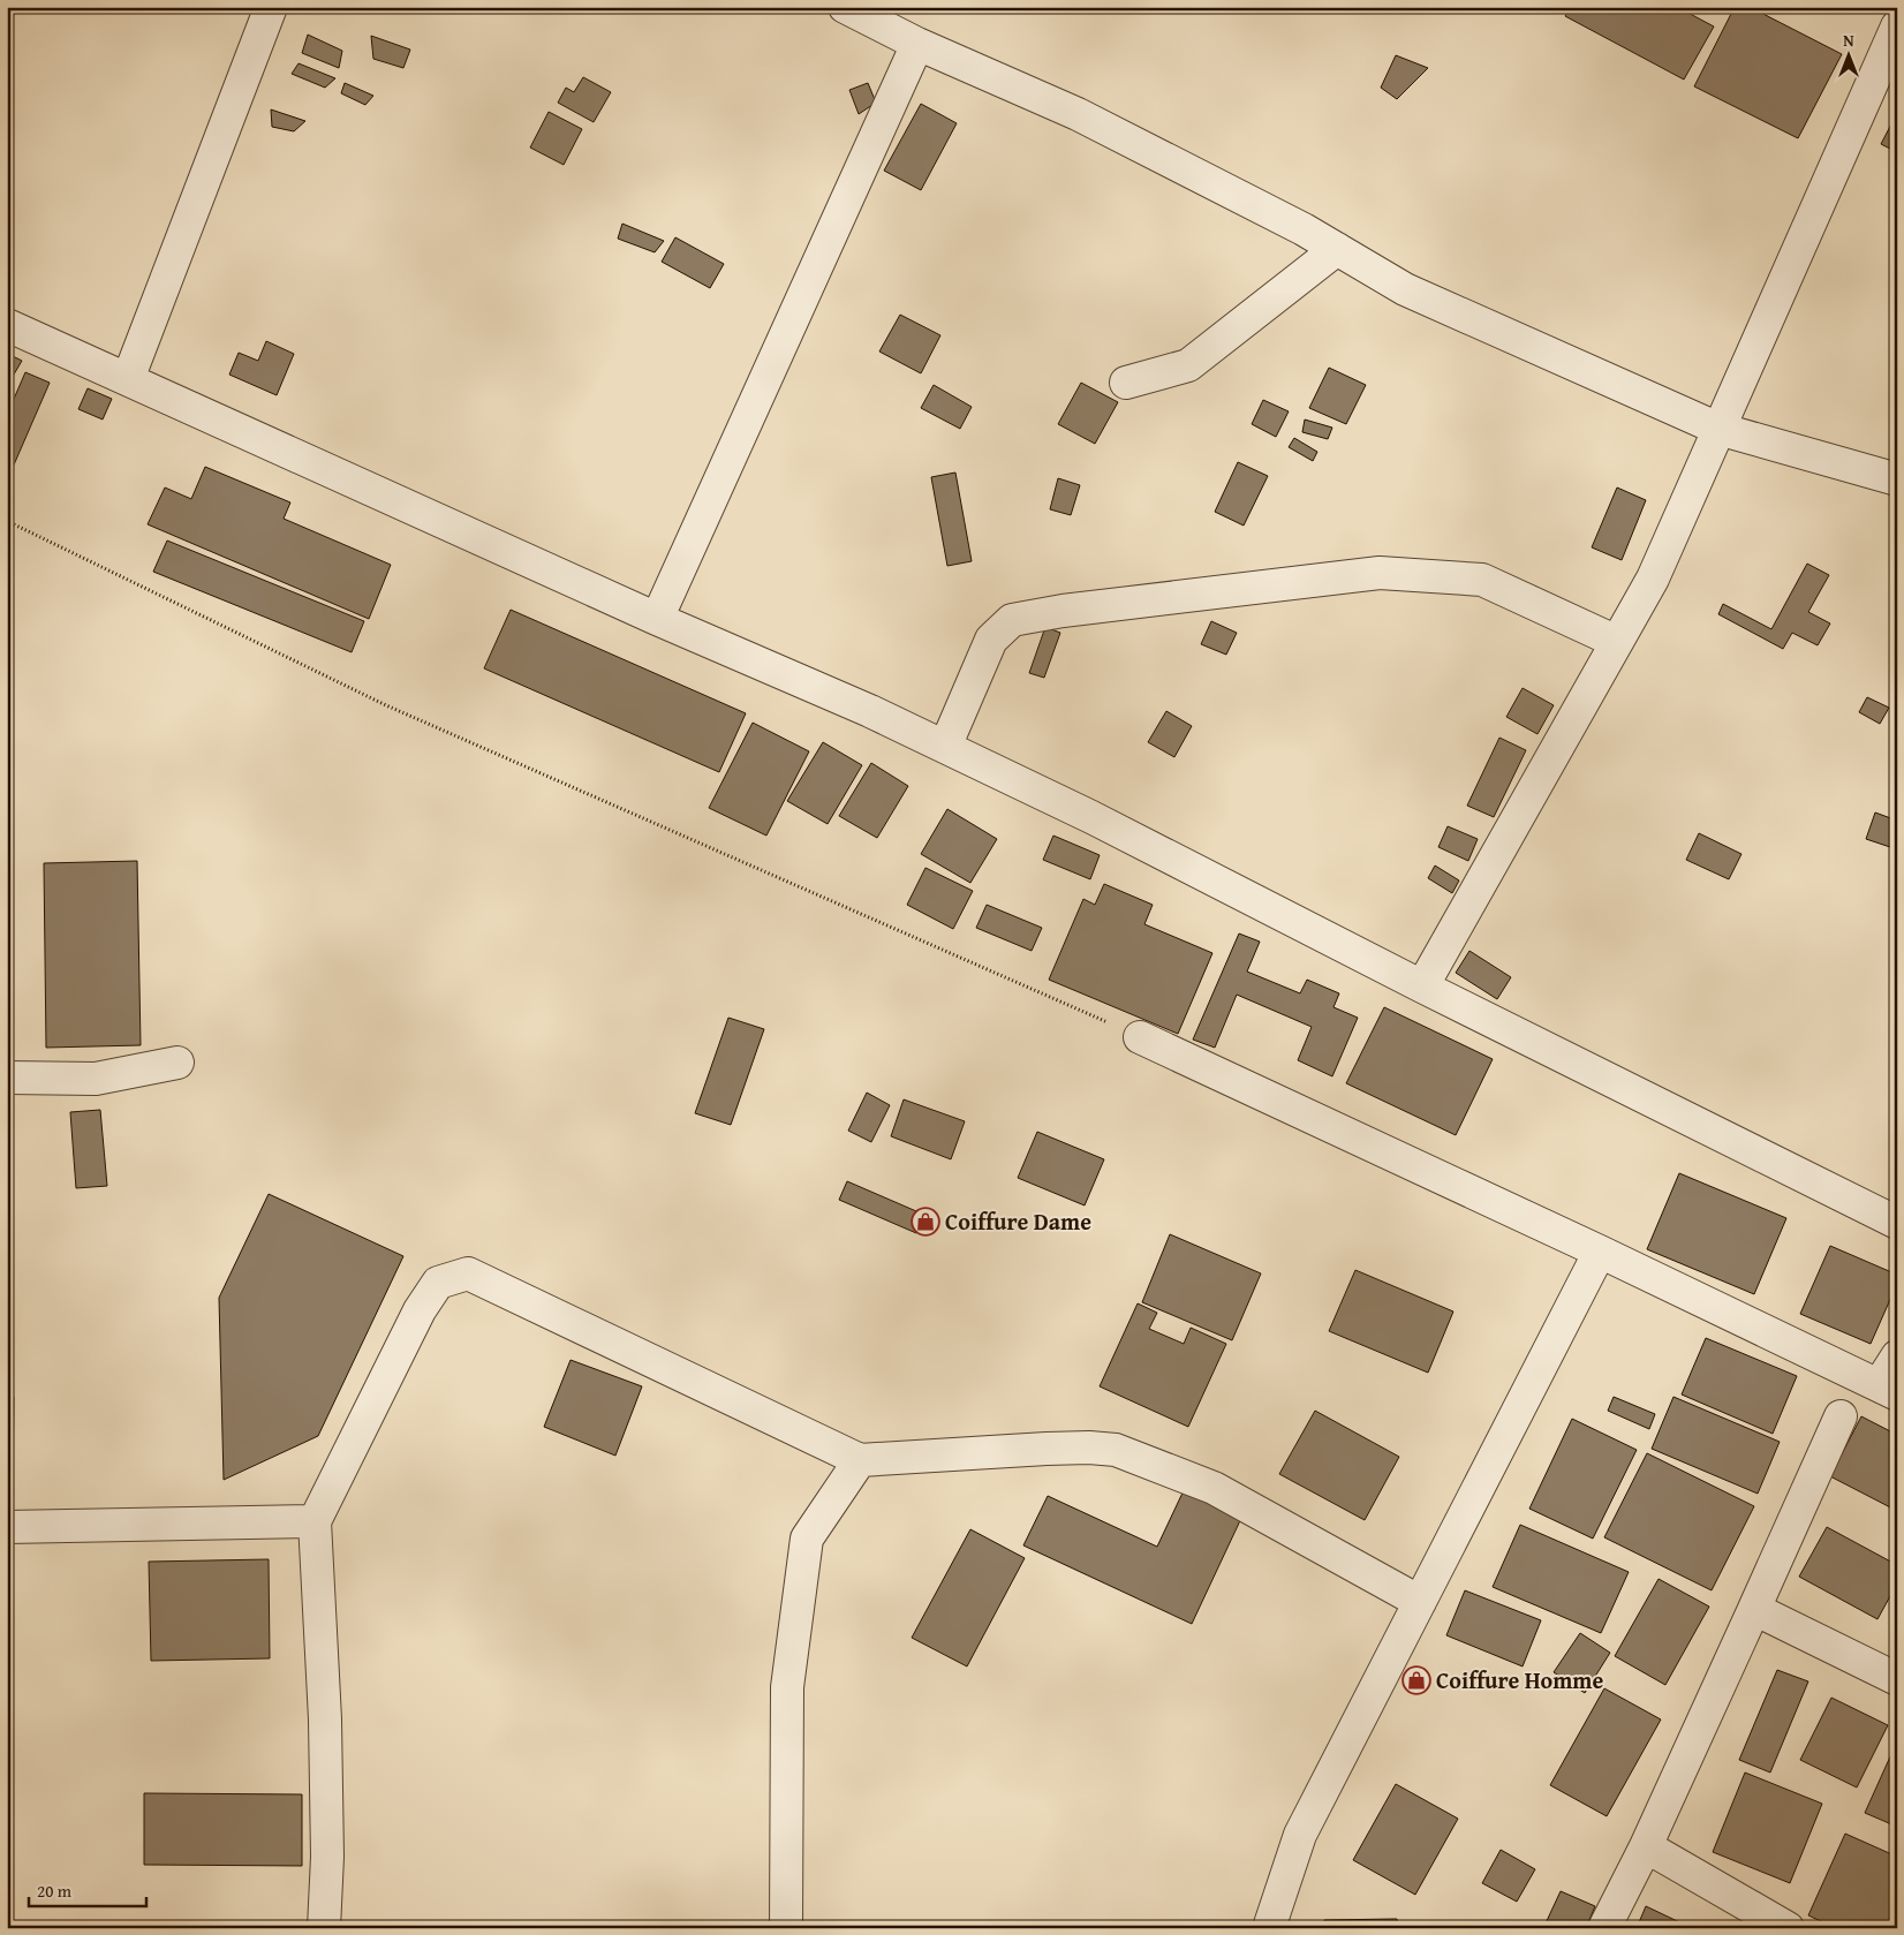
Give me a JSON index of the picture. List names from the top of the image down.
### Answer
{
  "places": {
    "shop": ["Coiffure Dame", "Coiffure Homme"]
  },
  "scale_bar": "20 m",
  "north": "top"
}
